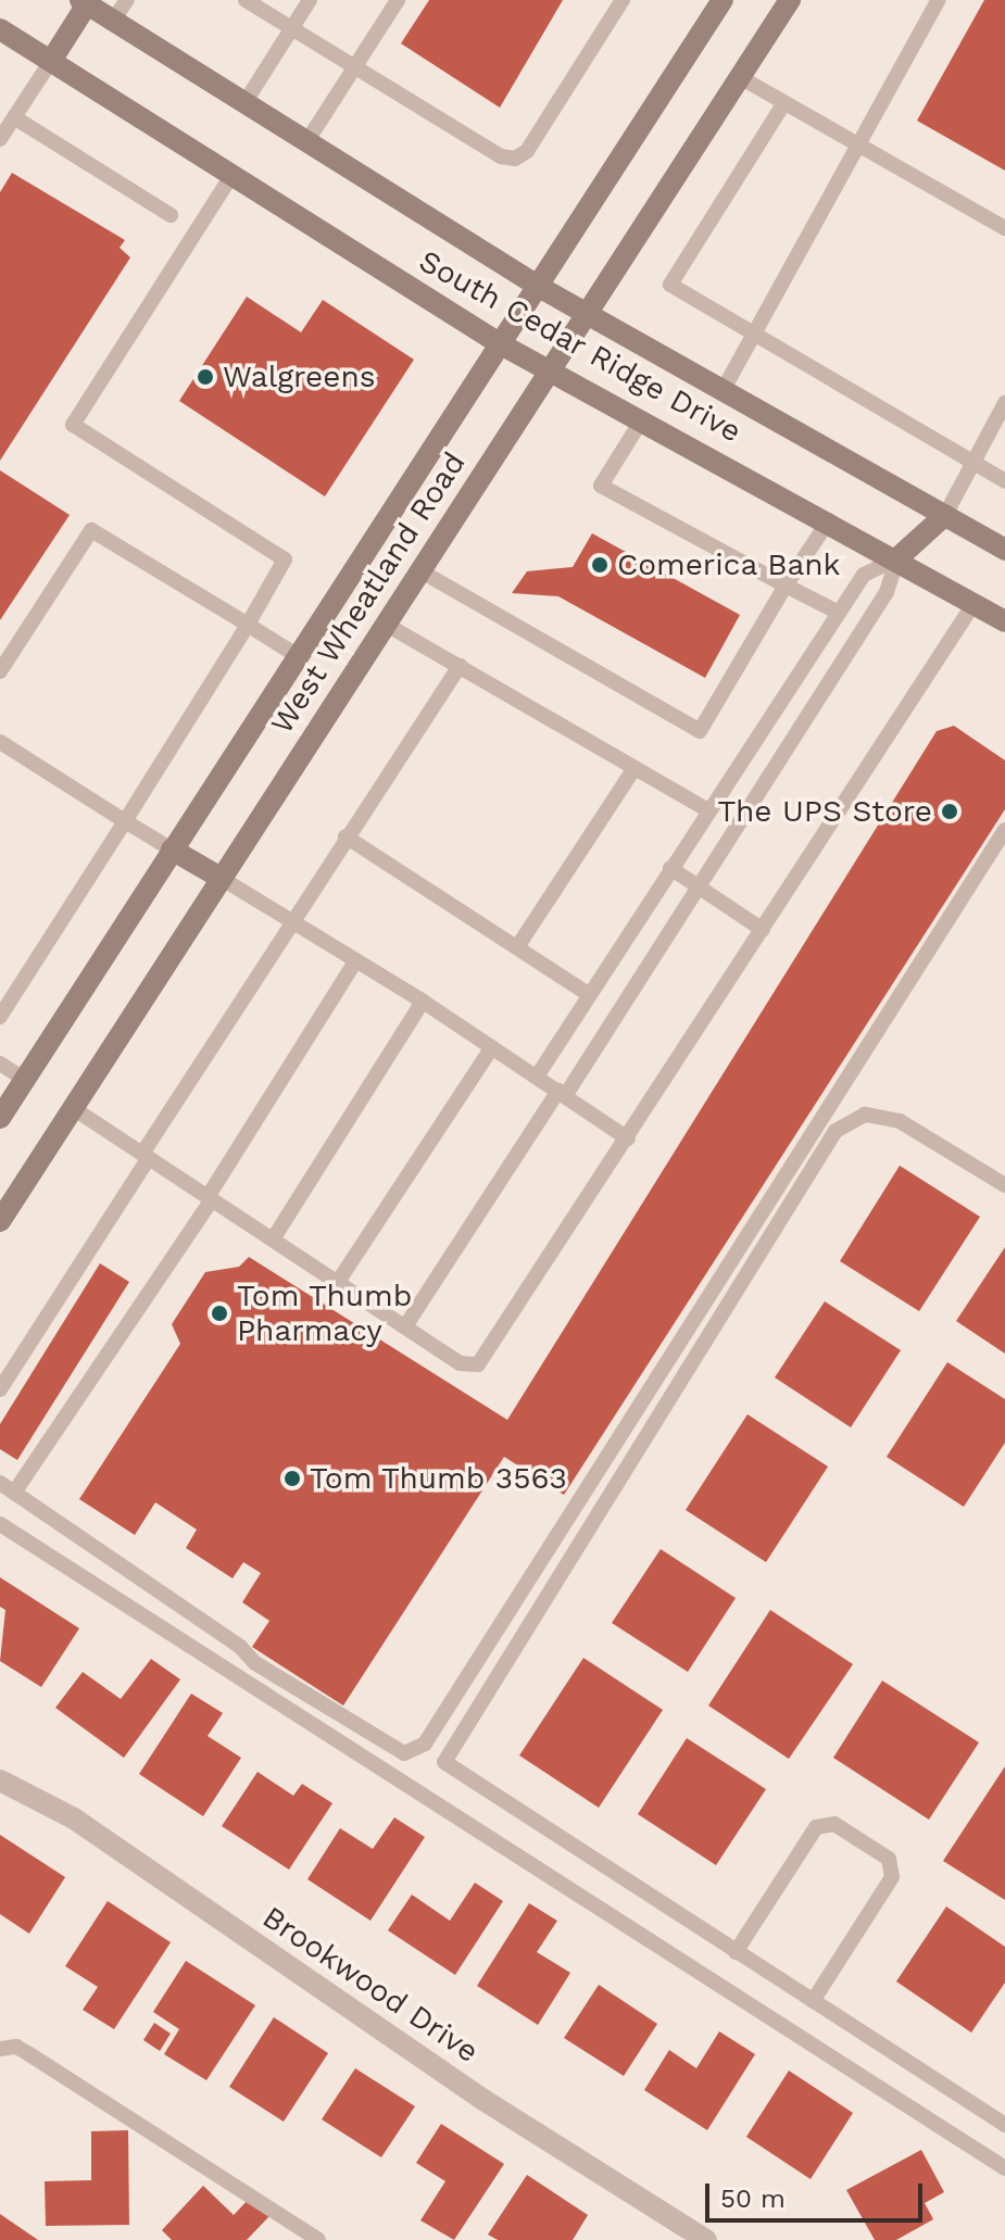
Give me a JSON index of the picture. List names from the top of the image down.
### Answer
{
  "streets": {
    "main road": ["South Cedar Ridge Drive", "West Wheatland Road"],
    "street": ["Brookwood Drive"]
  },
  "crossings": [
    ["South Cedar Ridge Drive", "West Wheatland Road"]
  ],
  "places": [
    "Walgreens",
    "Comerica Bank",
    "The UPS Store",
    "Tom Thumb Pharmacy",
    "Tom Thumb 3563"
  ],
  "scale_bar": "50 m"
}
